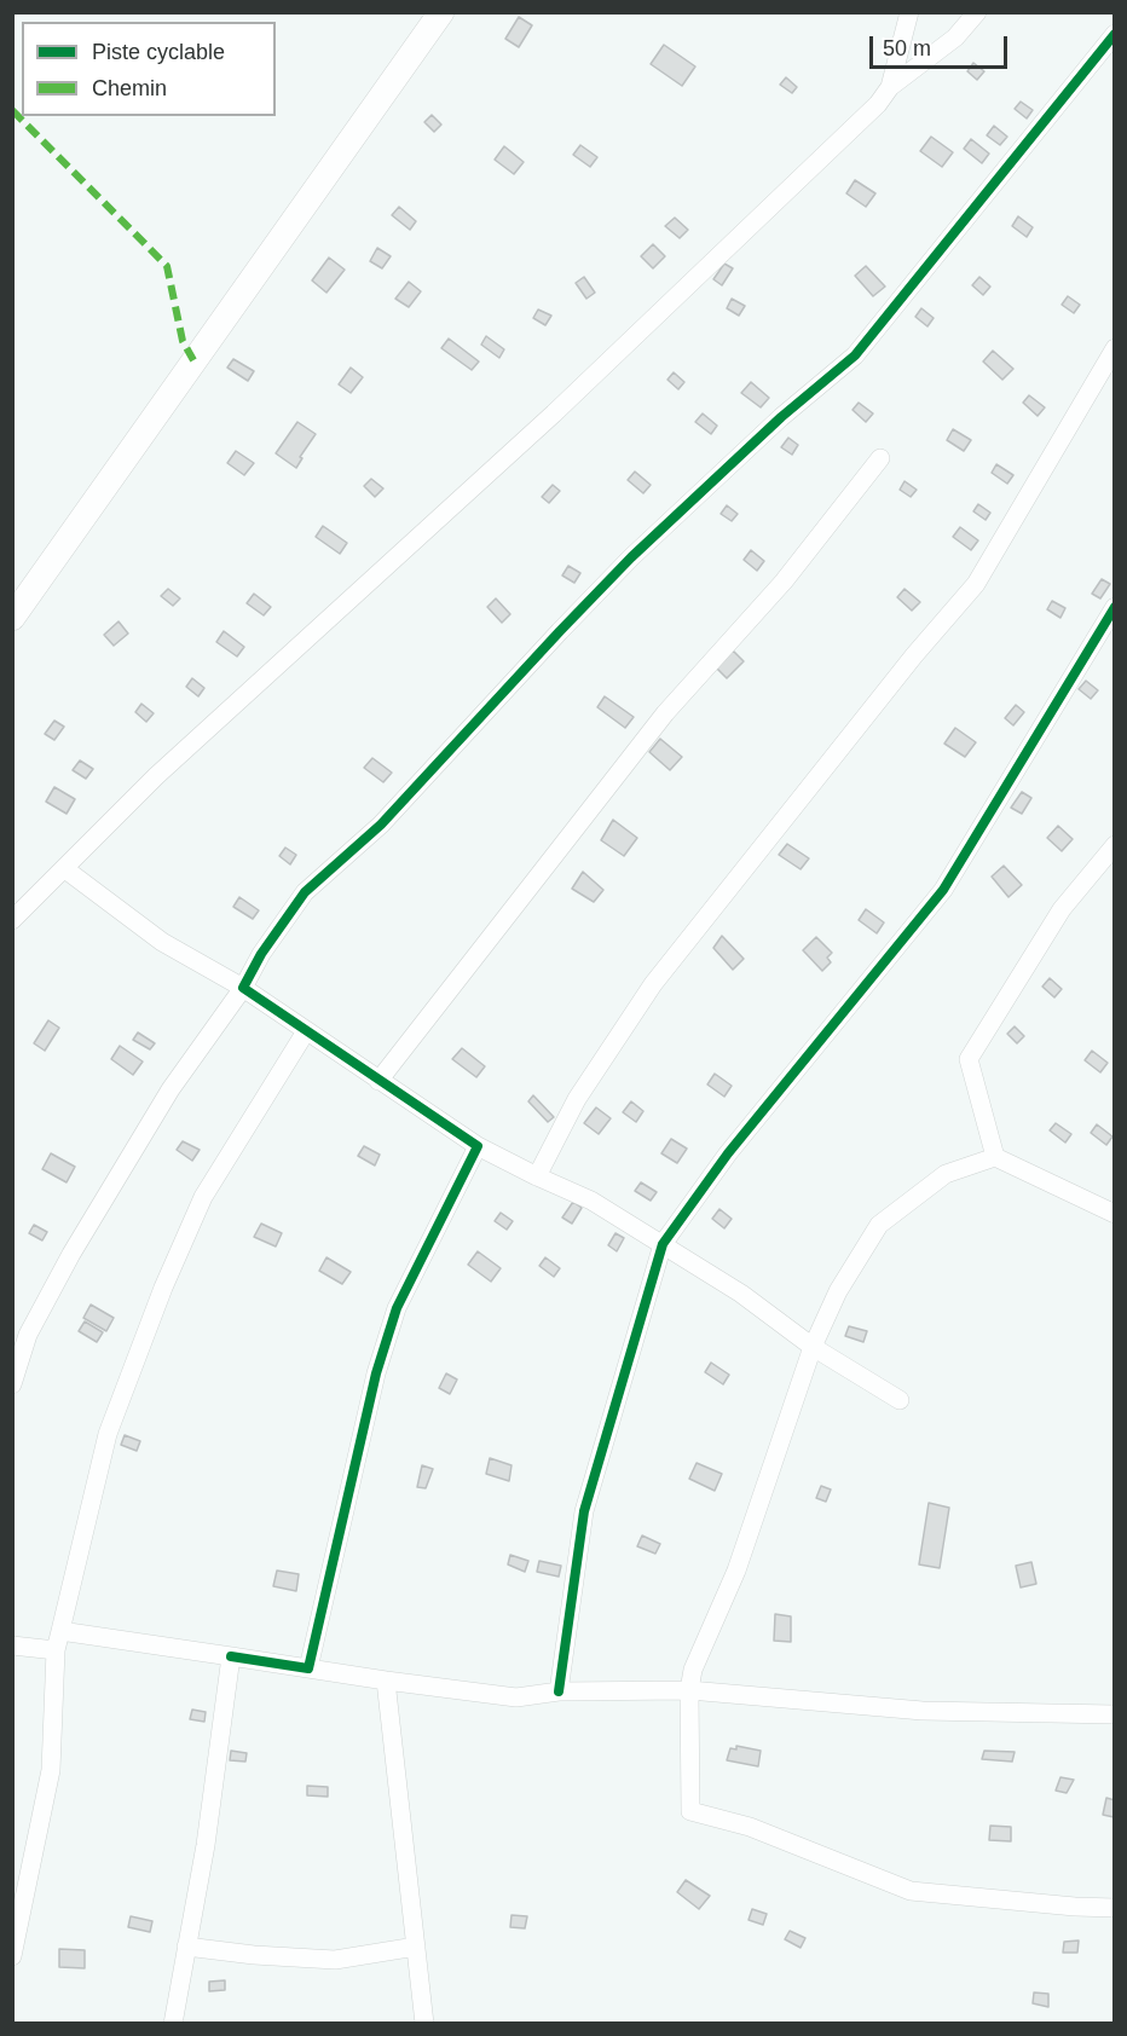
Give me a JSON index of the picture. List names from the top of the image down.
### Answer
{
  "legend": ["Piste cyclable", "Chemin"],
  "scale_bar": "50 m"
}
